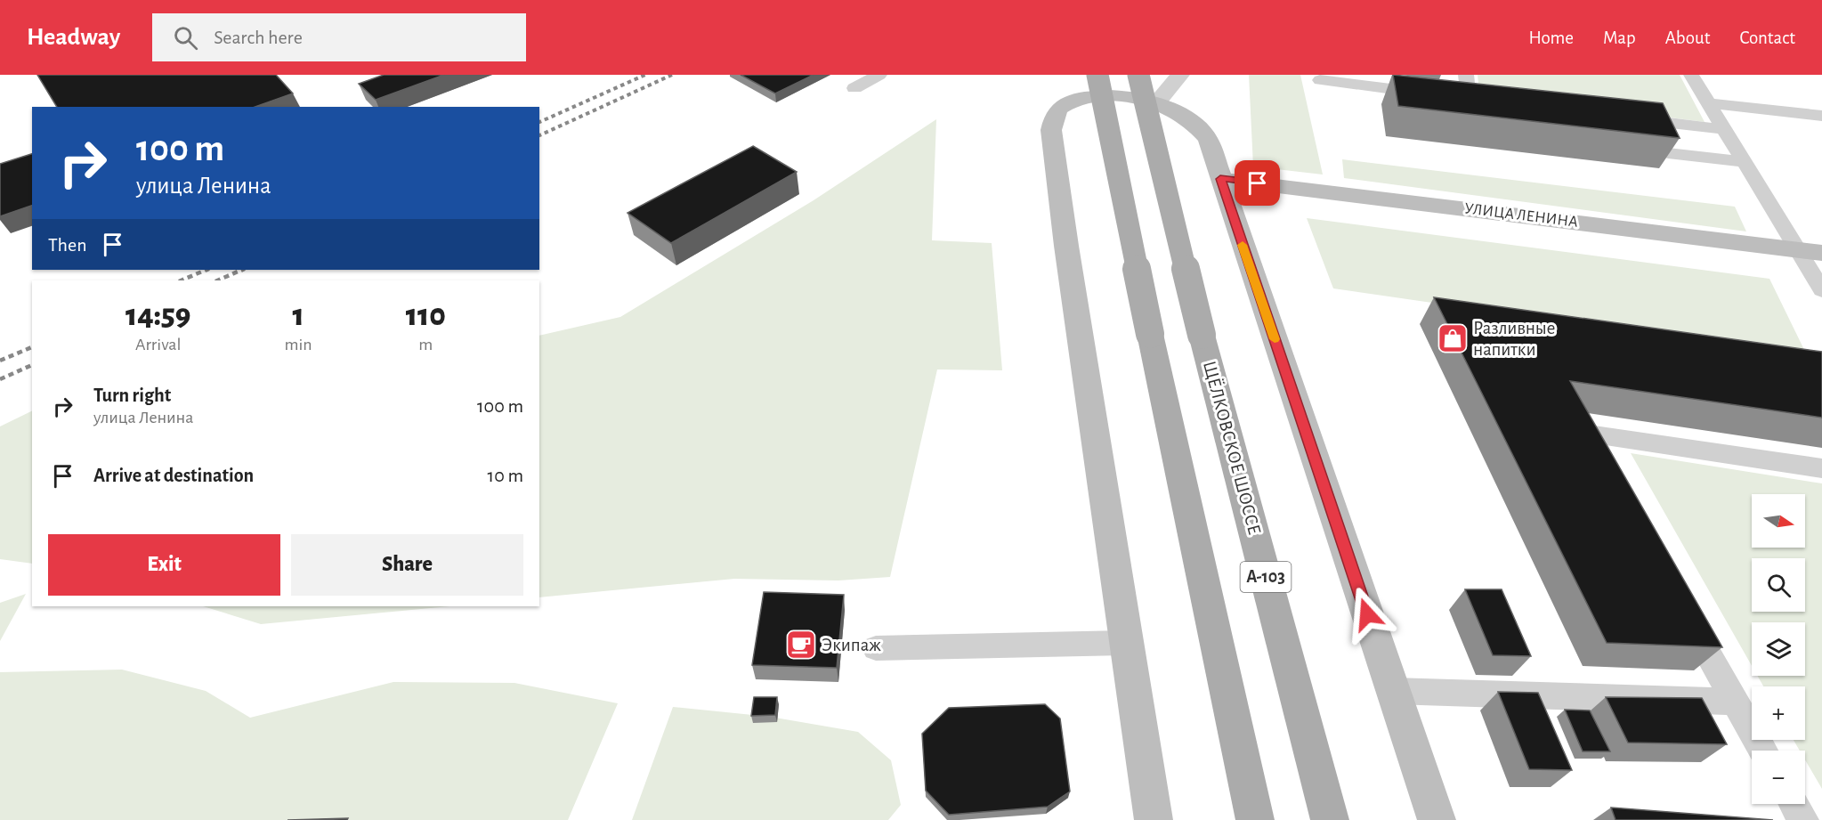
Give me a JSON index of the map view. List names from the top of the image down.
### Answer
{
  "streets": {
    "main road": ["ЩЁЛКОВСКОЕ ШОССЕ", "А-103"],
    "street": ["УЛИЦА ЛЕНИНА"]
  },
  "places": {
    "shop": ["Разливные напитки"],
    "cafe": ["Экипаж"]
  },
  "north": "right",
  "page": {
    "header": "Headway",
    "search": "Search here",
    "nav": [
      "Home",
      "Map",
      "About",
      "Contact"
    ],
    "turn": ["100 m", "улица Ленина"],
    "then": "Then",
    "eta": [
      "14:59",
      "Arrival",
      "1",
      "min",
      "110",
      "m"
    ],
    "list": [
      {
        "name": "Turn right",
        "note": "улица Ленина",
        "value": "100 m"
      },
      {
        "name": "Arrive at destination",
        "value": "10 m"
      }
    ],
    "map_buttons": ["+", "−"],
    "buttons": ["Exit", "Share"]
  }
}
